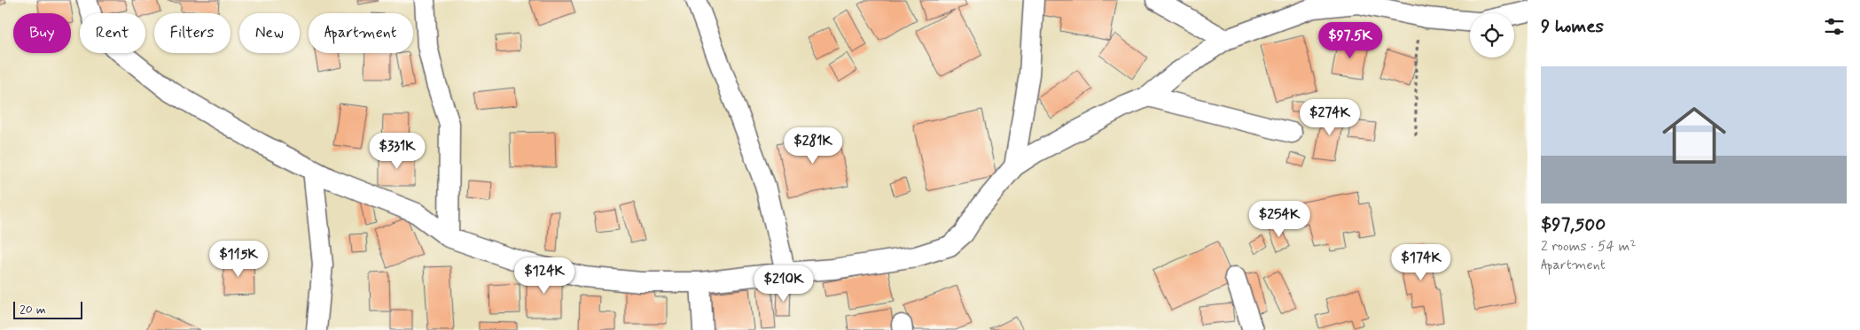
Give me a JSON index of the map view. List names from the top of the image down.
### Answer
{
  "scale_bar": "20 m",
  "page": {
    "heading": "9 homes",
    "chip": [
      "Buy",
      "Rent",
      "Filters",
      "New",
      "Apartment"
    ],
    "price": [
      "$97.5K",
      "$274K",
      "$281K",
      "$331K",
      "$254K",
      "$115K",
      "$174K",
      "$124K",
      "$210K"
    ],
    "list": [
      {
        "name": "$97,500",
        "note": "2 rooms · 54 m² · Apartment"
      }
    ],
    "scale": "20 m"
  }
}
